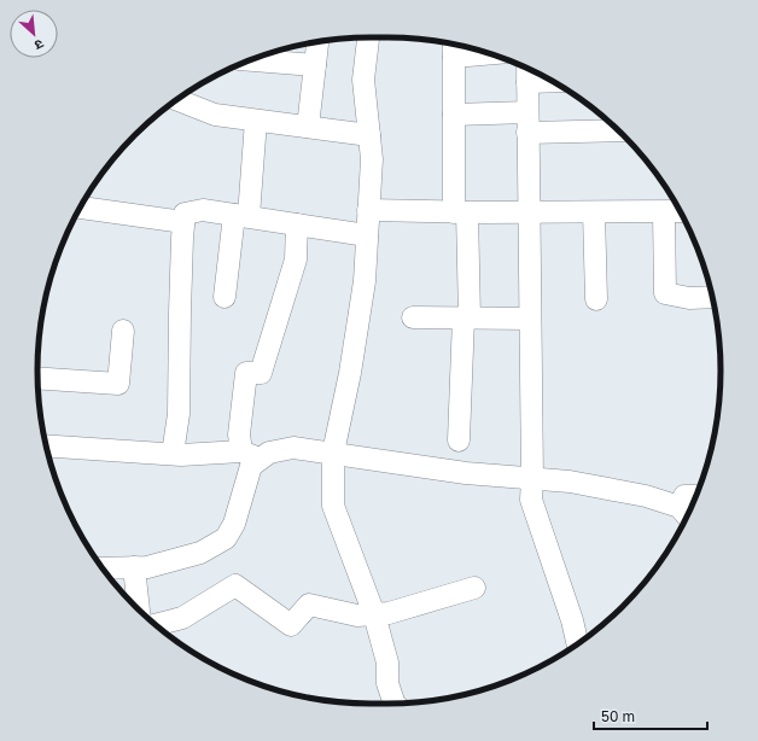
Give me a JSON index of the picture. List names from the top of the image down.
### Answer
{
  "scale_bar": "50 m",
  "north": "bottom right"
}
